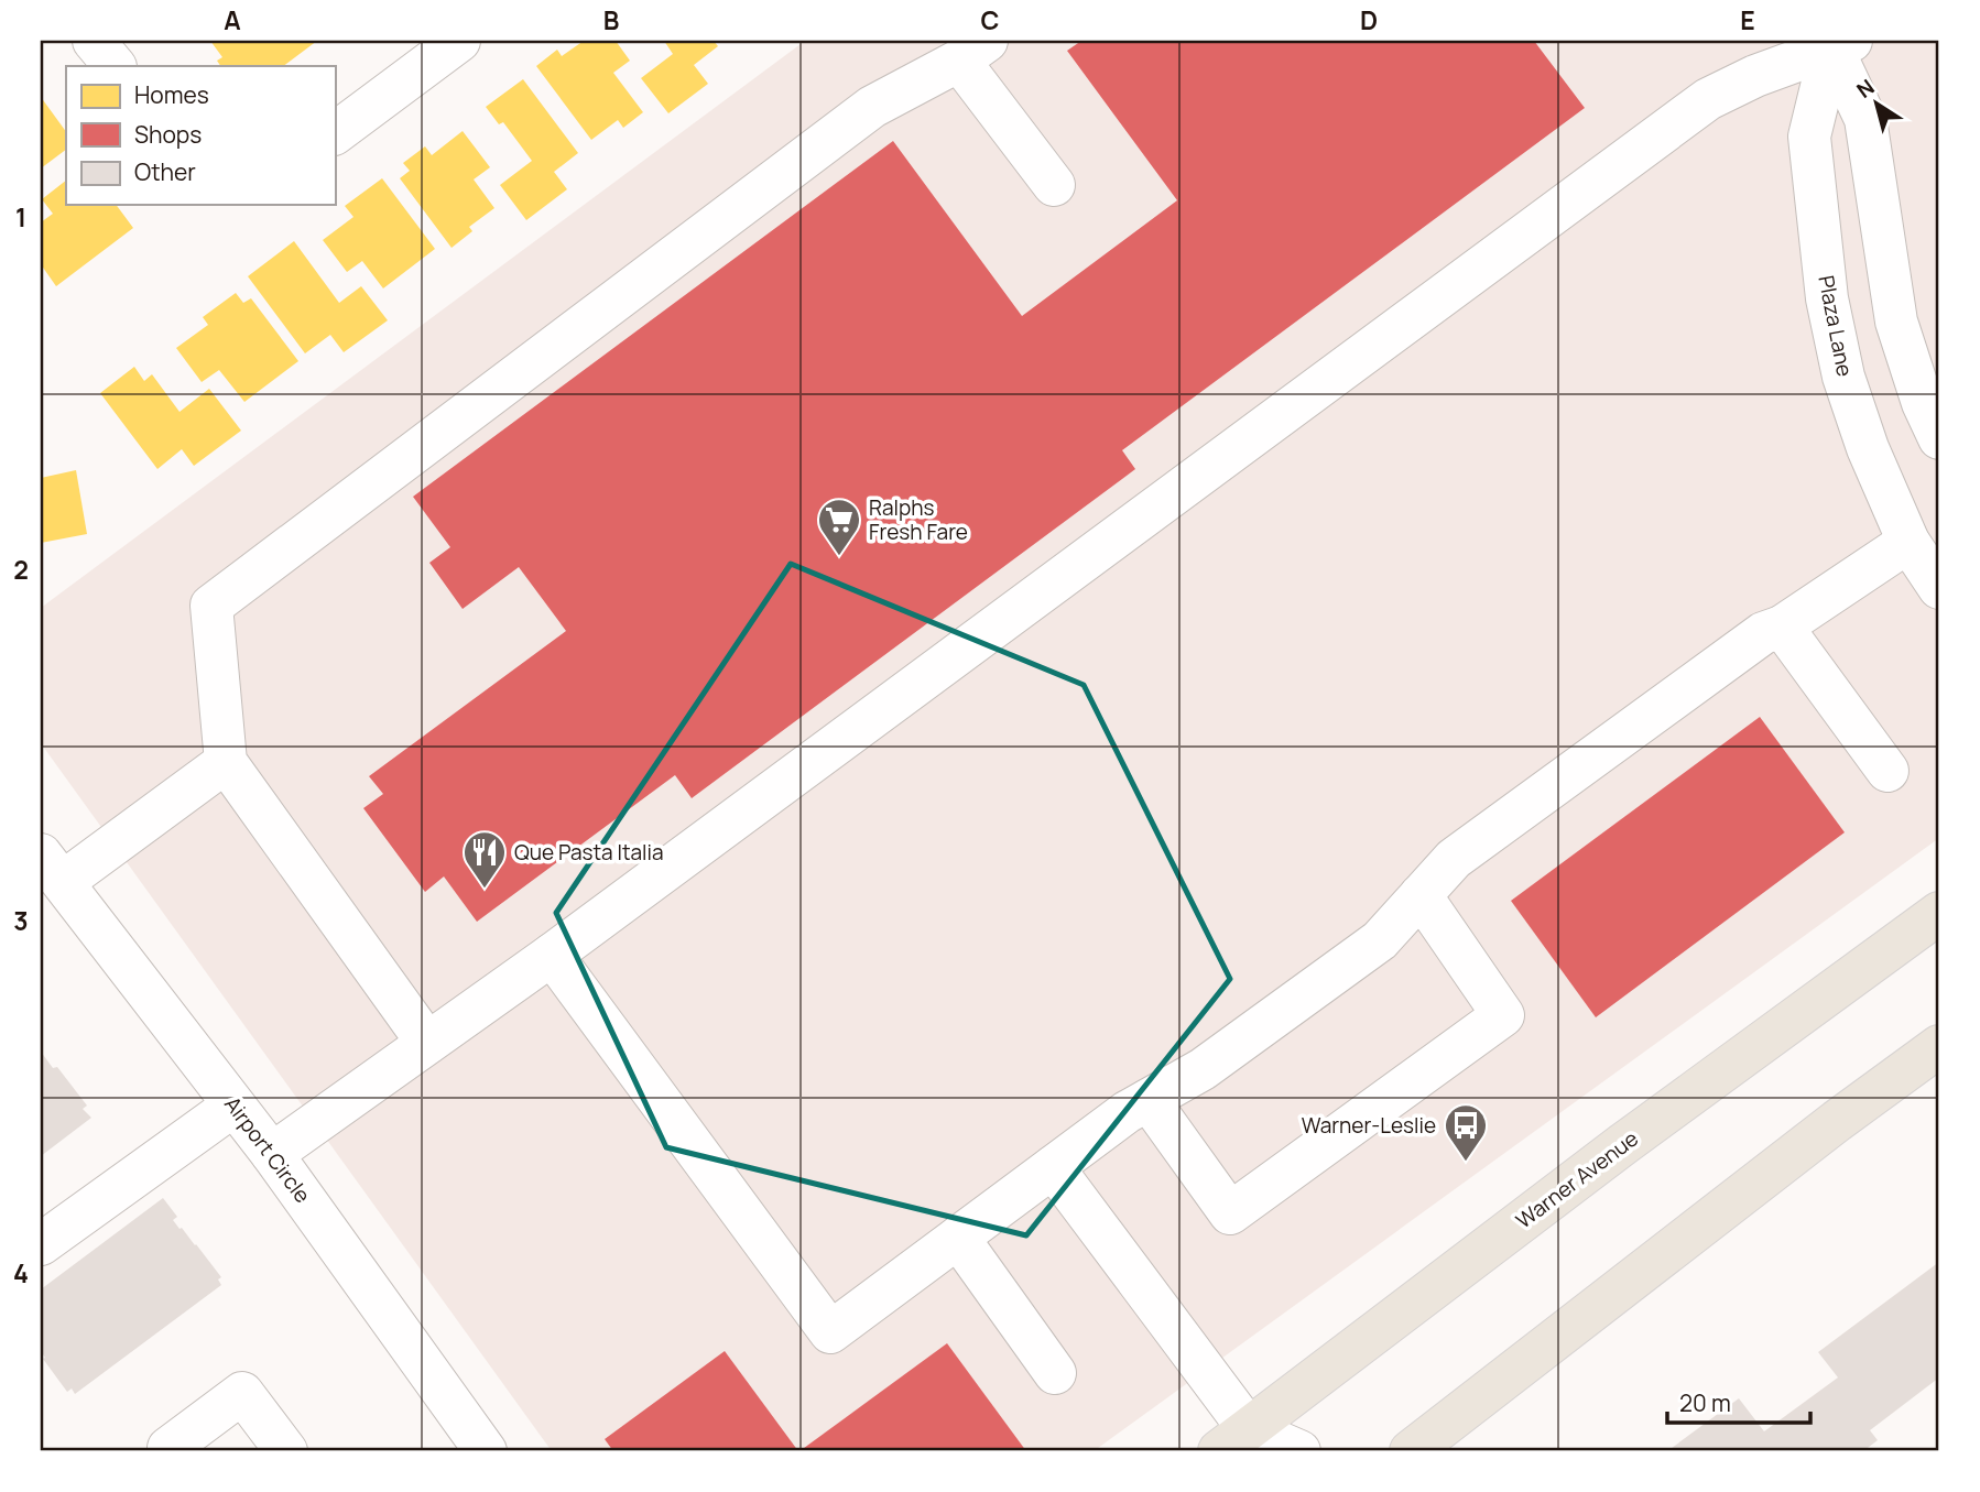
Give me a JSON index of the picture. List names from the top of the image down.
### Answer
{
  "streets": {
    "main road": ["Warner Avenue"],
    "street": ["Plaza Lane", "Airport Circle"]
  },
  "places": {
    "supermarket": ["Ralphs Fresh Fare"],
    "restaurant": ["Que Pasta Italia"],
    "bus stop": ["Warner-Leslie"]
  },
  "legend": ["Homes", "Shops", "Other"],
  "scale_bar": "20 m",
  "north": "top left",
  "grid": {
    "columns": [
      "A",
      "B",
      "C",
      "D",
      "E"
    ],
    "rows": [
      "1",
      "2",
      "3",
      "4"
    ]
  }
}
